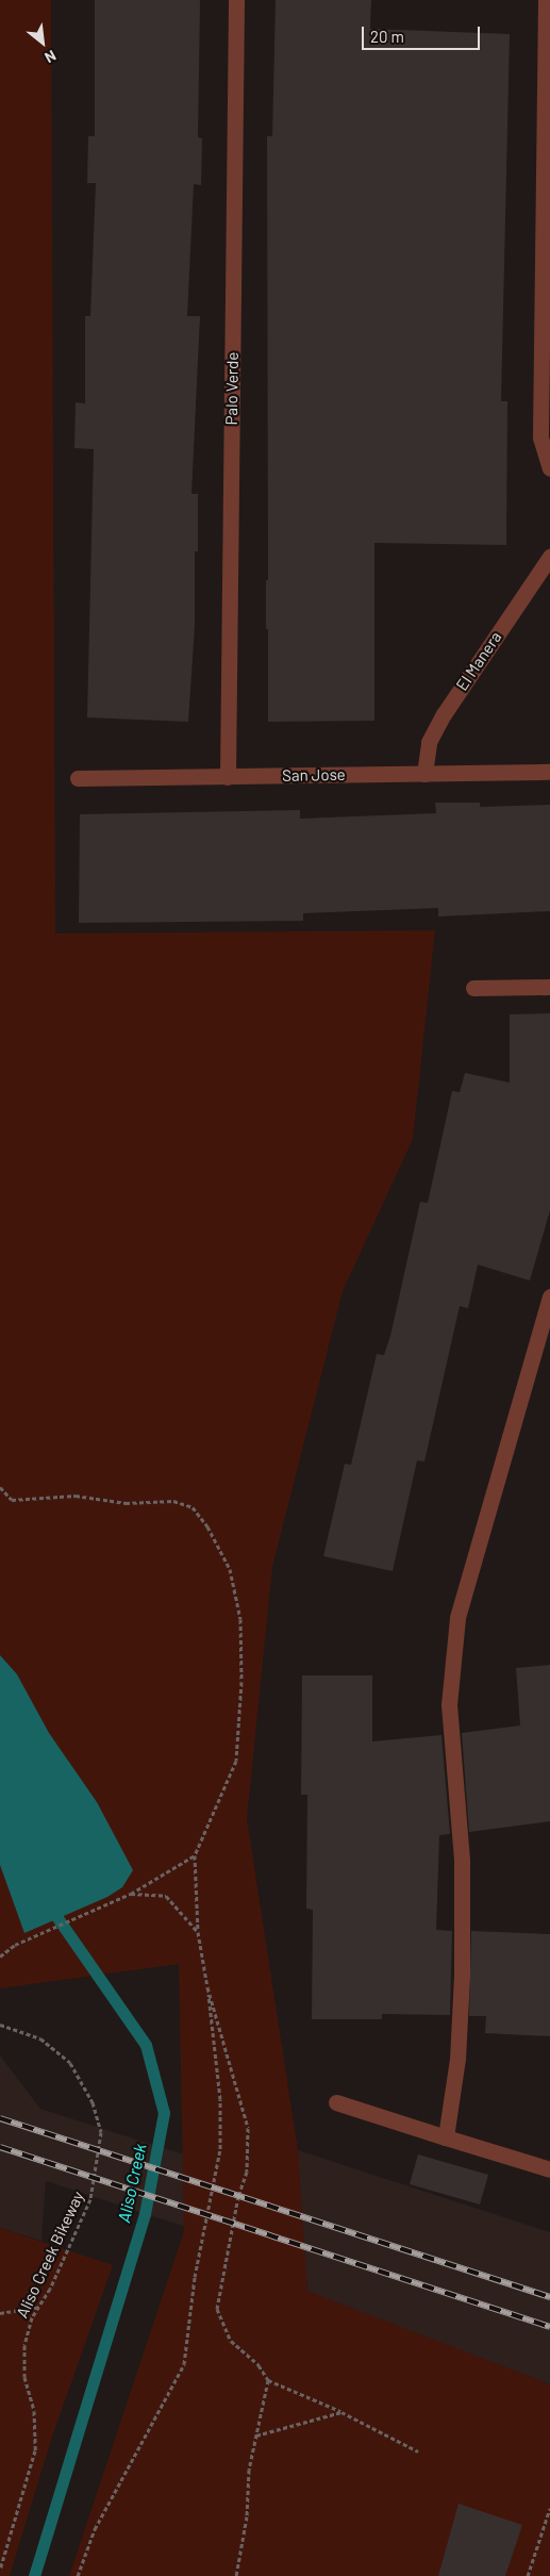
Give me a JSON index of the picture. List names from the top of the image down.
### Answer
{
  "streets": {
    "street": ["Palo Verde", "El Manera", "San Jose"],
    "path": ["Aliso Creek Bikeway"]
  },
  "crossings": [
    ["Palo Verde", "San Jose"],
    ["El Manera", "San Jose"]
  ],
  "water": ["Aliso Creek"],
  "scale_bar": "20 m",
  "north": "bottom right"
}
